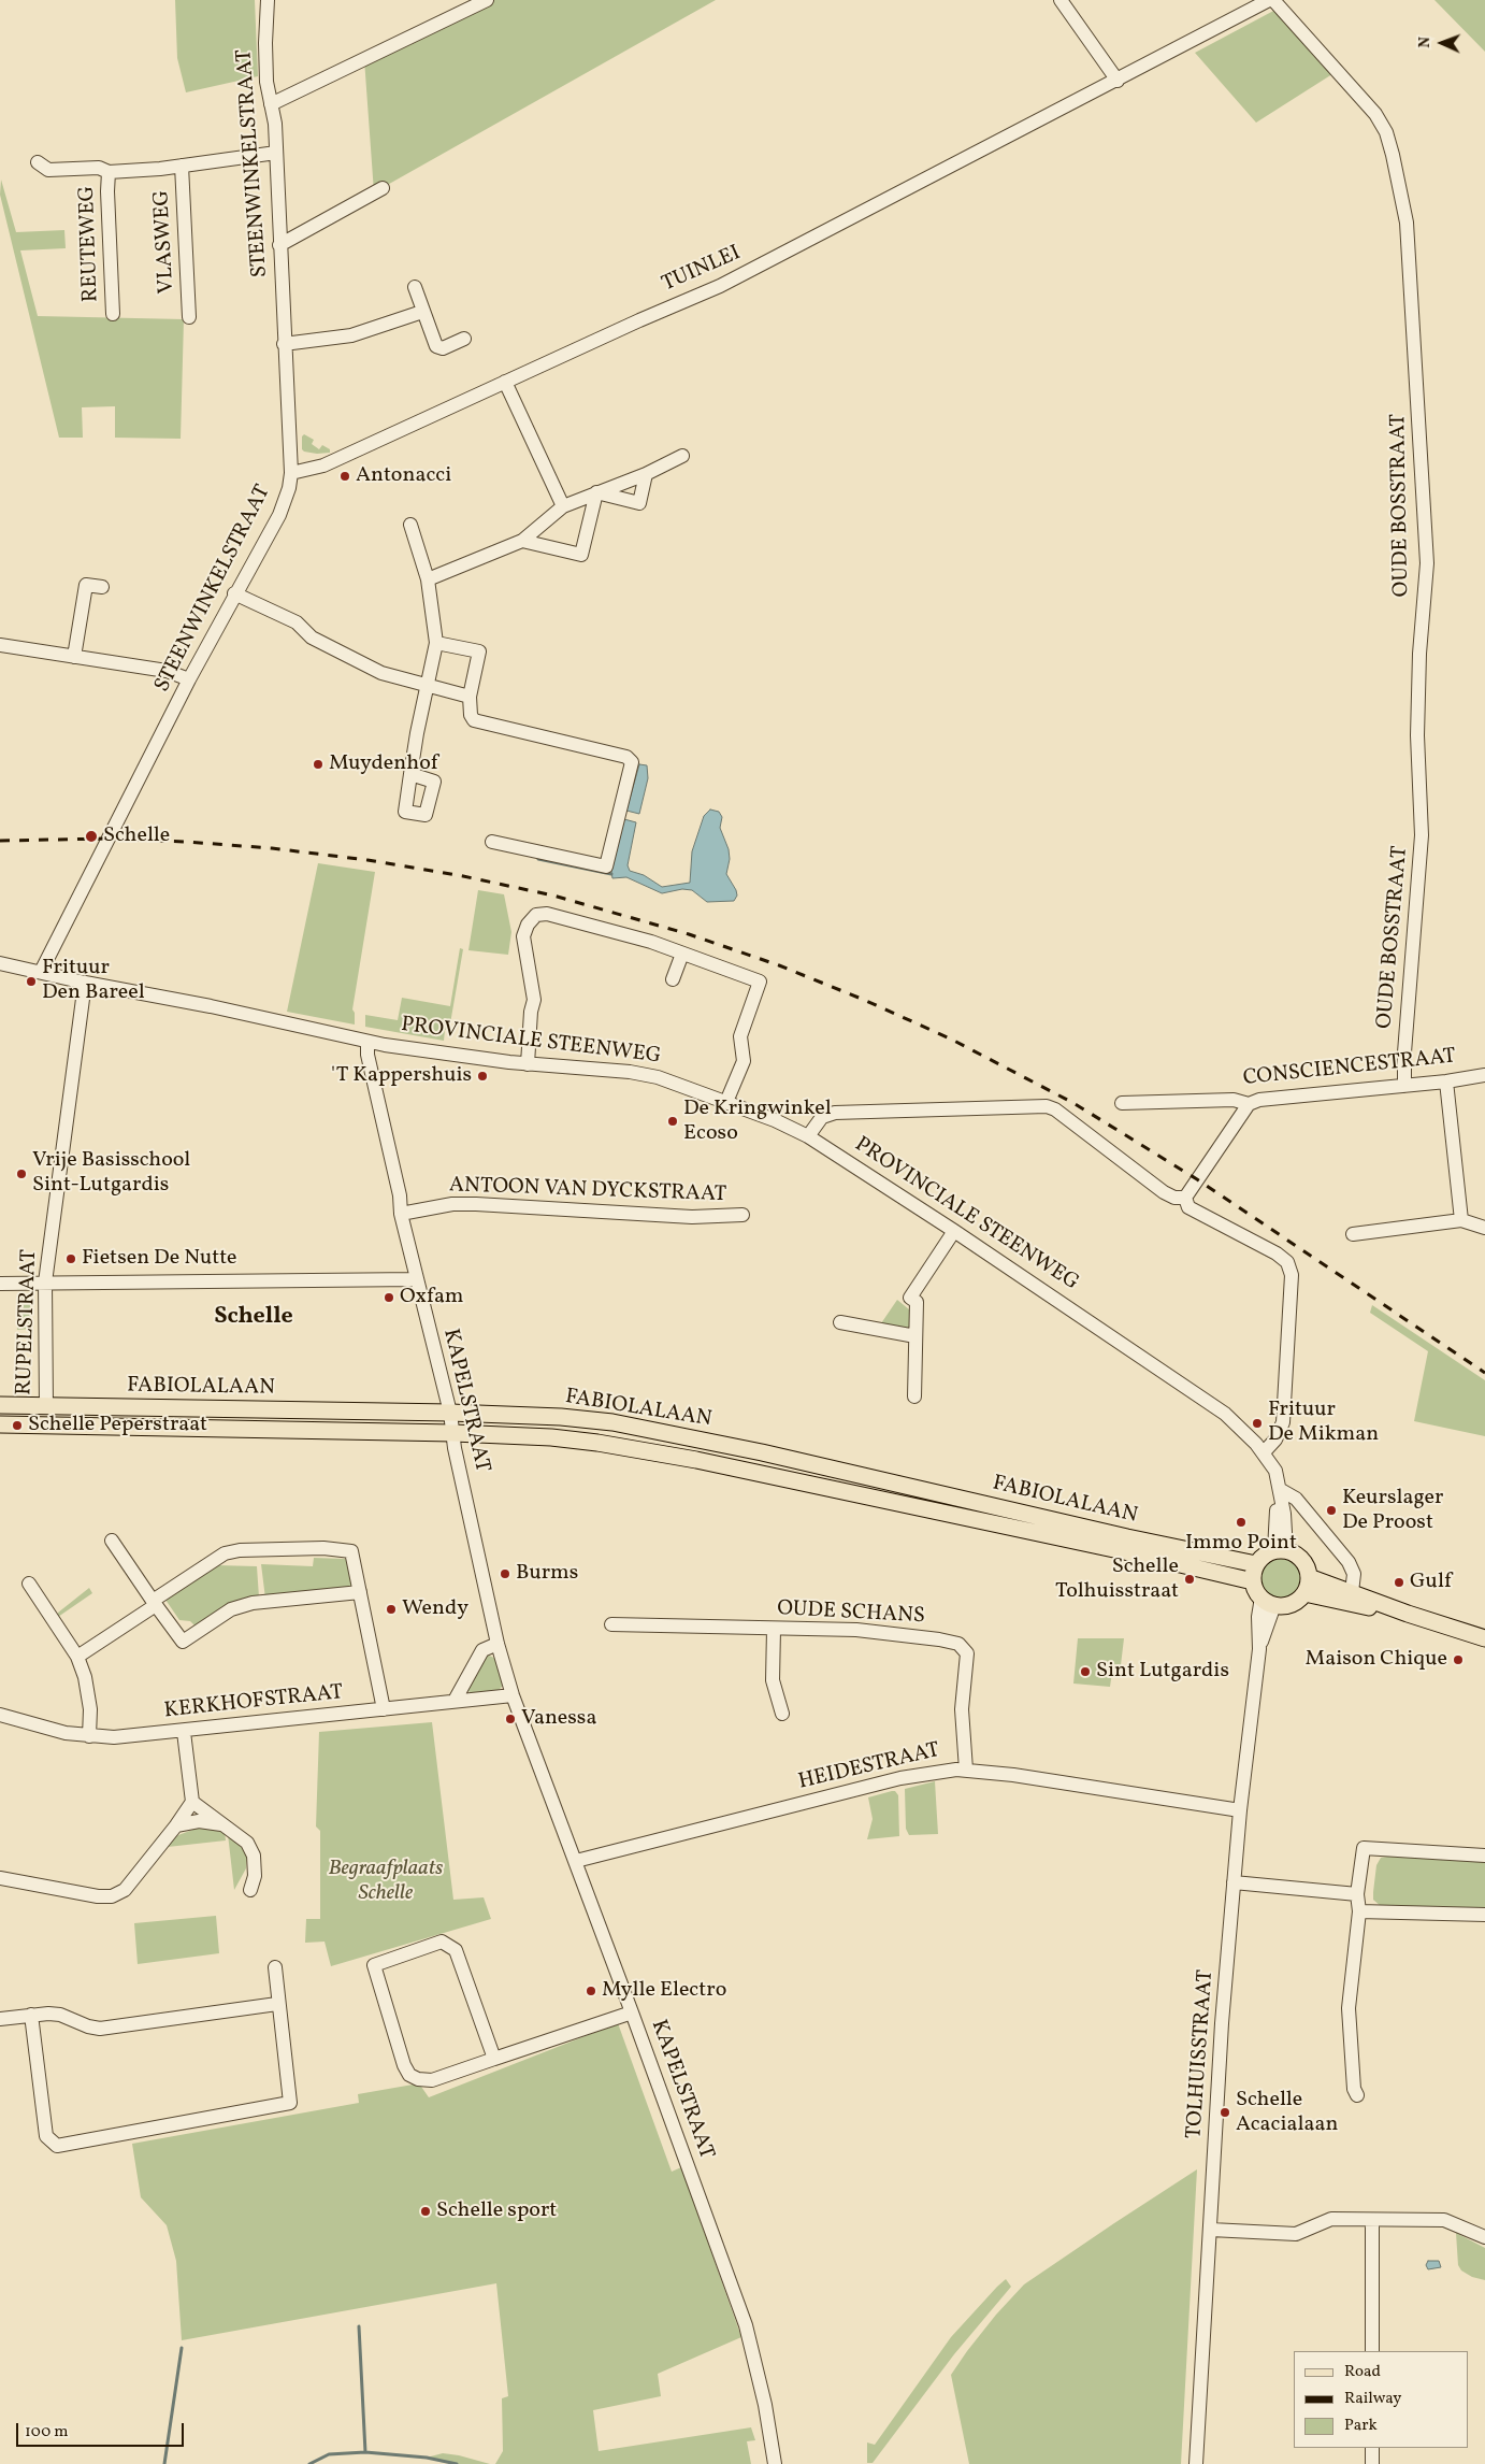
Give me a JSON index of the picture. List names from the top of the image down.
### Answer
{
  "streets": {
    "main road": ["FABIOLALAAN"],
    "street": [
      "STEENWINKELSTRAAT",
      "VLASWEG",
      "REUTEWEG",
      "TUINLEI",
      "OUDE BOSSTRAAT",
      "PROVINCIALE STEENWEG",
      "CONSCIENCESTRAAT",
      "ANTOON VAN DYCKSTRAAT",
      "RUPELSTRAAT",
      "KAPELSTRAAT",
      "OUDE SCHANS",
      "KERKHOFSTRAAT",
      "HEIDESTRAAT",
      "TOLHUISSTRAAT"
    ]
  },
  "crossings": [
    ["STEENWINKELSTRAAT", "TUINLEI"],
    ["STEENWINKELSTRAAT", "PROVINCIALE STEENWEG"],
    ["OUDE BOSSTRAAT", "CONSCIENCESTRAAT"],
    ["PROVINCIALE STEENWEG", "RUPELSTRAAT"],
    ["PROVINCIALE STEENWEG", "KAPELSTRAAT"],
    ["ANTOON VAN DYCKSTRAAT", "KAPELSTRAAT"],
    ["RUPELSTRAAT", "FABIOLALAAN"],
    ["FABIOLALAAN", "KAPELSTRAAT"],
    ["FABIOLALAAN", "TOLHUISSTRAAT"],
    ["KAPELSTRAAT", "KERKHOFSTRAAT"],
    ["KAPELSTRAAT", "HEIDESTRAAT"],
    ["OUDE SCHANS", "HEIDESTRAAT"],
    ["HEIDESTRAAT", "TOLHUISSTRAAT"]
  ],
  "districts": ["Schelle"],
  "parks": ["Begraafplaats Schelle"],
  "places": [
    "Antonacci",
    "Muydenhof",
    "Schelle",
    "Frituur Den Bareel",
    "'T Kappershuis",
    "De Kringwinkel Ecoso",
    "Vrije Basisschool Sint-Lutgardis",
    "Fietsen De Nutte",
    "Oxfam",
    "Frituur De Mikman",
    "Schelle Peperstraat",
    "Keurslager De Proost",
    "Immo Point",
    "Burms",
    "Schelle Tolhuisstraat",
    "Gulf",
    "Wendy",
    "Maison Chique",
    "Sint Lutgardis",
    "Vanessa",
    "Mylle Electro",
    "Schelle Acacialaan",
    "Schelle sport"
  ],
  "legend": ["Road", "Railway", "Park"],
  "scale_bar": "100 m",
  "north": "left"
}
